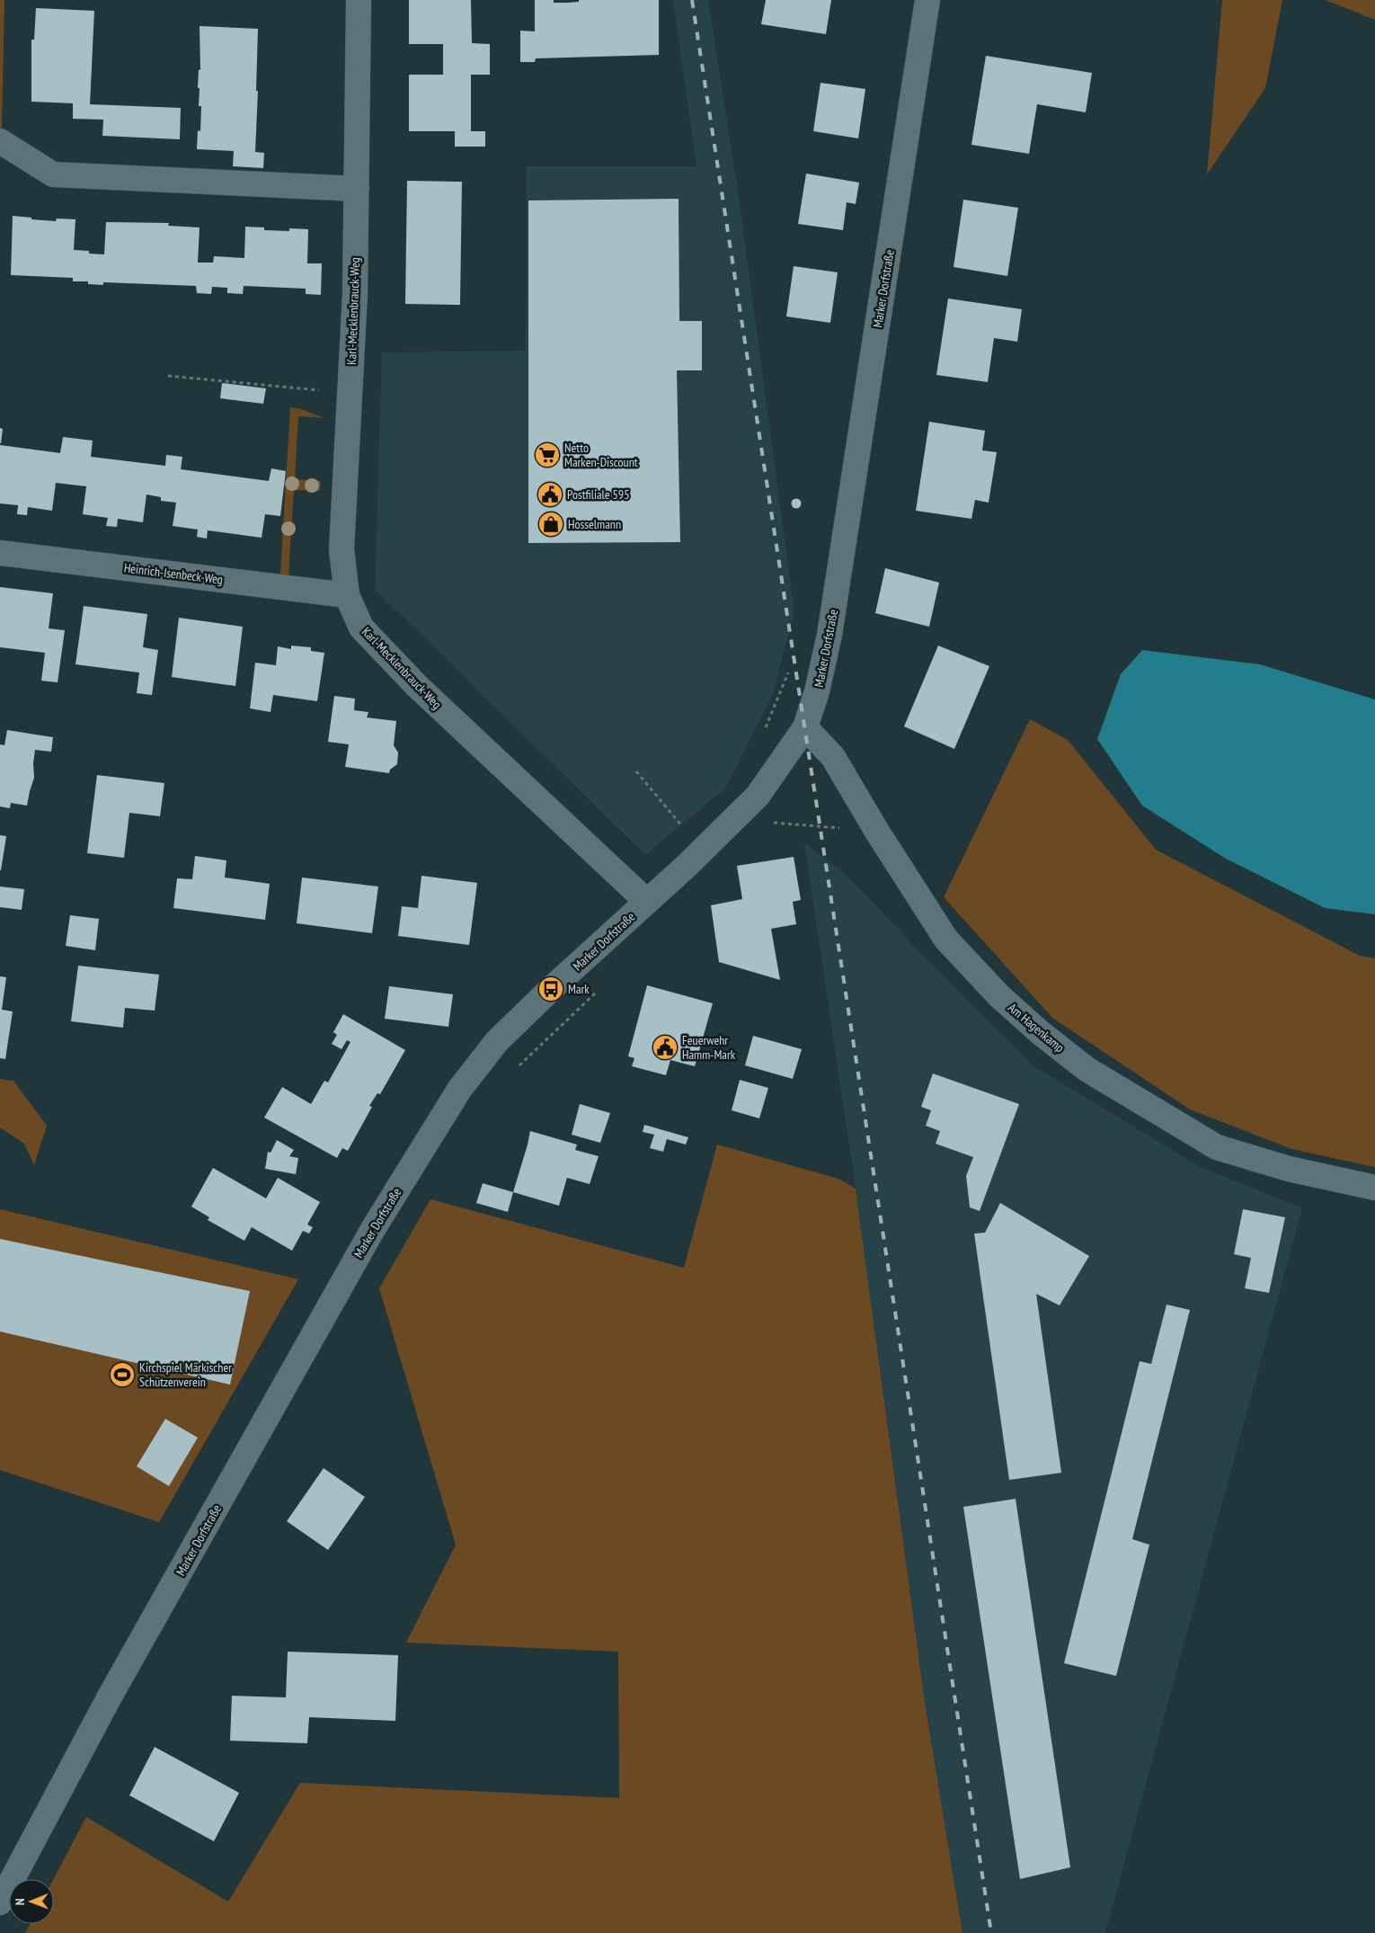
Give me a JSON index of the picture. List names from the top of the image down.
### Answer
{
  "streets": {
    "street": [
      "Marker Dorfstraße",
      "Karl-Mecklenbrauck-Weg",
      "Heinrich-Isenbeck-Weg",
      "Am Hagenkamp"
    ]
  },
  "crossings": [
    ["Marker Dorfstraße", "Karl-Mecklenbrauck-Weg"],
    ["Marker Dorfstraße", "Am Hagenkamp"],
    ["Karl-Mecklenbrauck-Weg", "Heinrich-Isenbeck-Weg"]
  ],
  "places": {
    "supermarket": ["Netto Marken-Discount"],
    "public building": ["Postfiliale 595", "Feuerwehr Hamm-Mark"],
    "shop": ["Hosselmann"],
    "bus stop": ["Mark"],
    "sports": ["Kirchspiel Märkischer Schützenverein"]
  },
  "north": "left"
}
